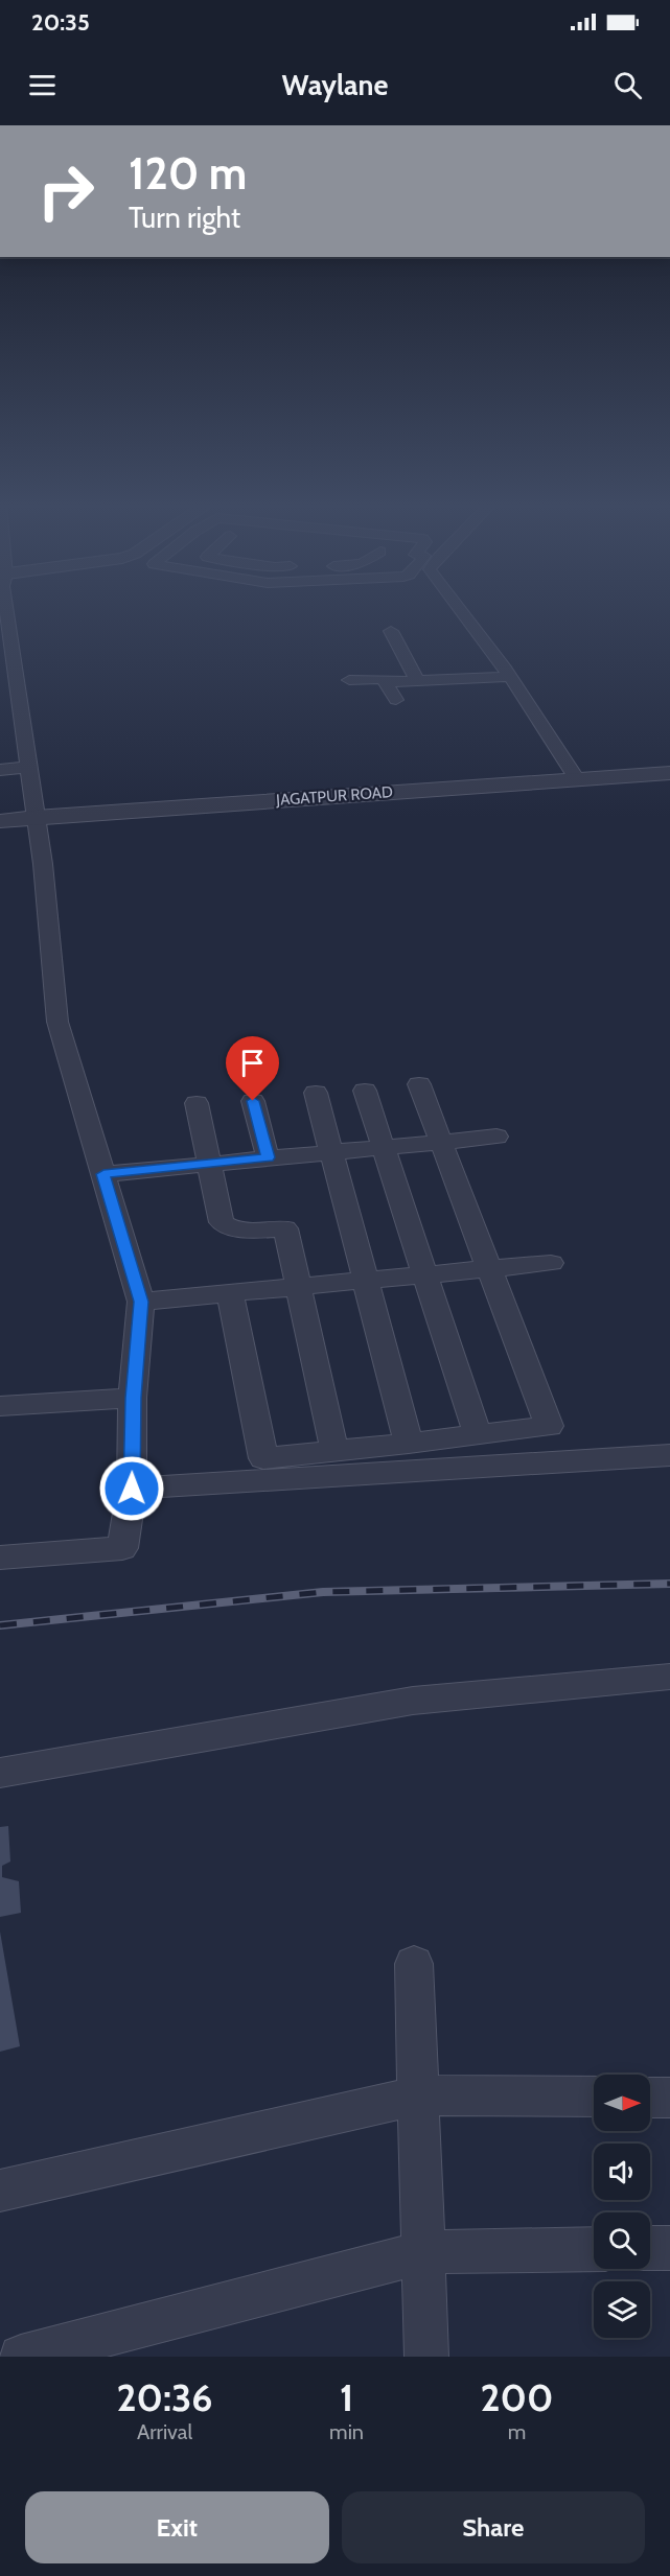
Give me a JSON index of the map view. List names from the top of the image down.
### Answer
{
  "streets": {
    "street": ["JAGATPUR ROAD"]
  },
  "north": "right",
  "page": {
    "status": "20:35",
    "header": "Waylane",
    "turn": ["120 m", "Turn right"],
    "eta": [
      "20:36",
      "Arrival",
      "1",
      "min",
      "200",
      "m"
    ],
    "buttons": ["Exit", "Share"]
  }
}
